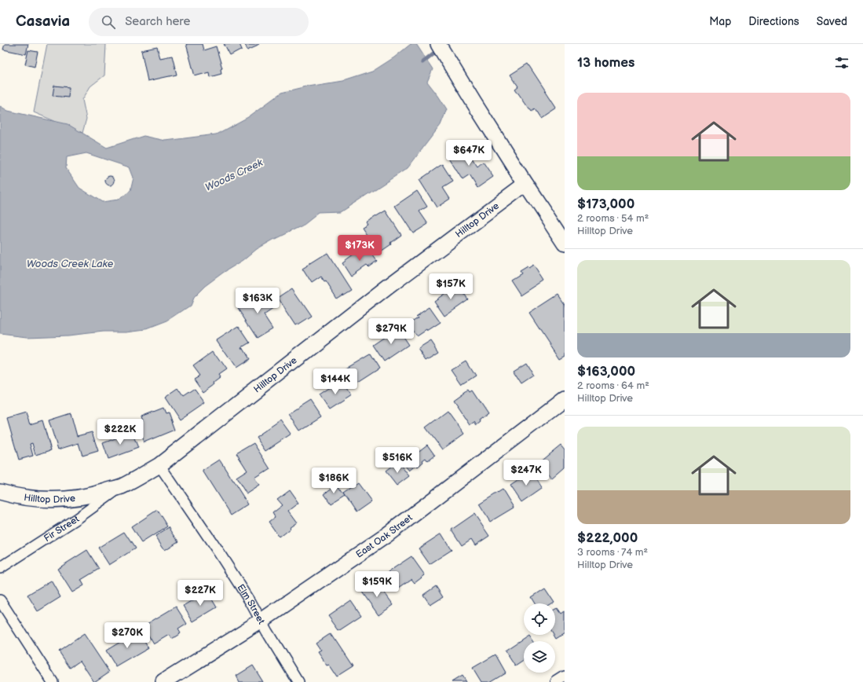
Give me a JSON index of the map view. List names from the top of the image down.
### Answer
{
  "streets": {
    "street": [
      "Hilltop Drive",
      "Fir Street",
      "East Oak Street",
      "Elm Street"
    ]
  },
  "crossings": [
    ["Hilltop Drive", "Fir Street"],
    ["Hilltop Drive", "Elm Street"],
    ["East Oak Street", "Elm Street"]
  ],
  "water": ["Woods Creek", "Woods Creek Lake"],
  "page": {
    "header": "Casavia",
    "search": "Search here",
    "nav": ["Map", "Directions", "Saved"],
    "heading": "13 homes",
    "list": [
      {
        "name": "$173,000",
        "note": "2 rooms · 54 m² · Hilltop Drive"
      },
      {
        "name": "$163,000",
        "note": "2 rooms · 64 m² · Hilltop Drive"
      },
      {
        "name": "$222,000",
        "note": "3 rooms · 74 m² · Hilltop Drive"
      }
    ],
    "price": [
      "$647K",
      "$173K",
      "$157K",
      "$163K",
      "$279K",
      "$144K",
      "$222K",
      "$516K",
      "$247K",
      "$186K",
      "$159K",
      "$227K",
      "$270K"
    ]
  }
}
